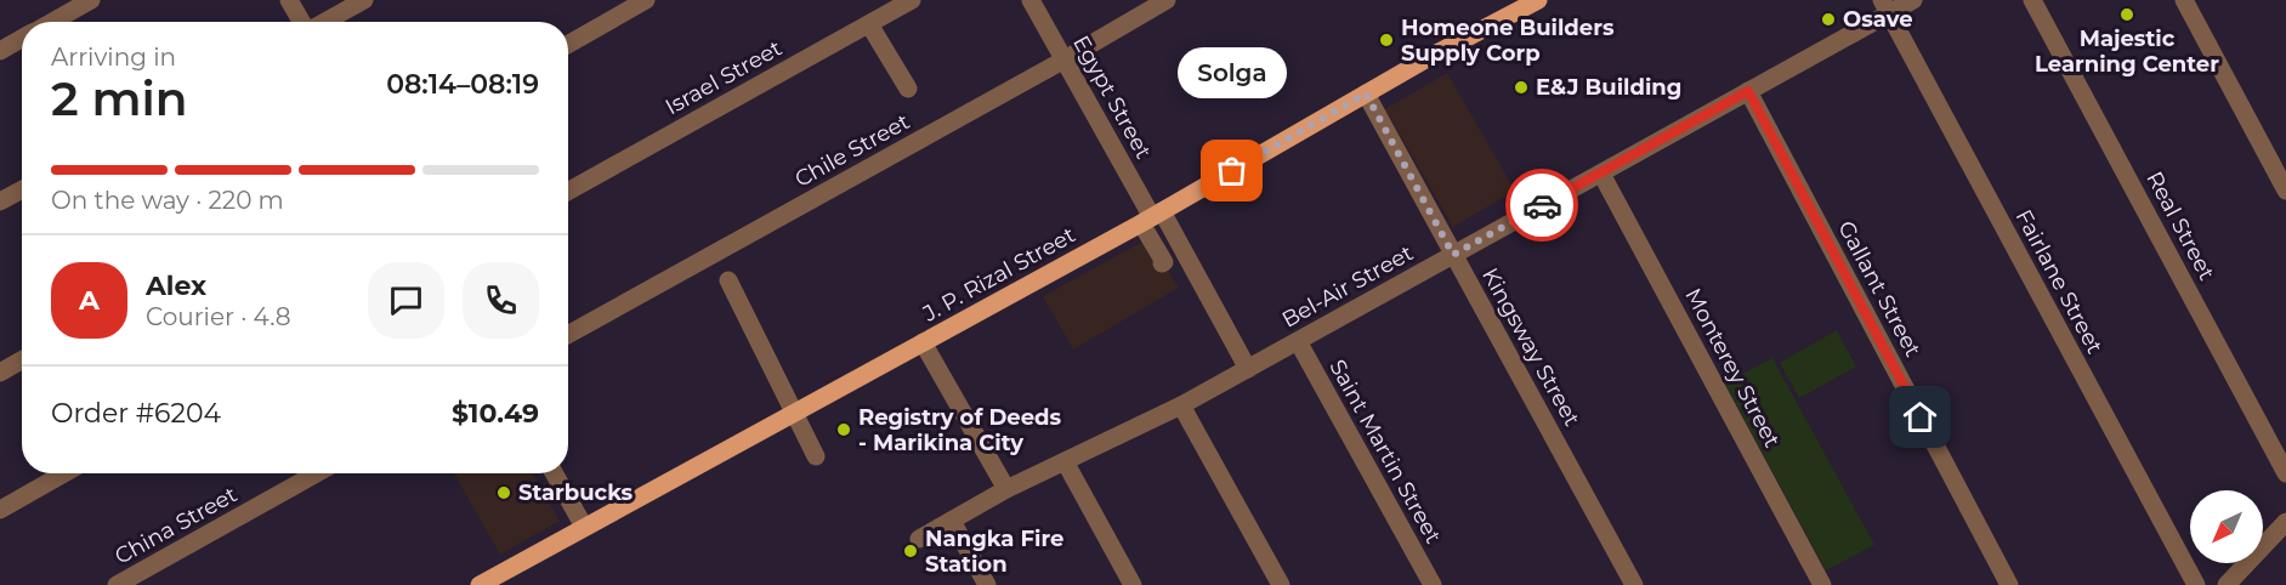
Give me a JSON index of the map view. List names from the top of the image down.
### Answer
{
  "streets": {
    "main road": ["J. P. Rizal Street"],
    "street": [
      "Israel Street",
      "Egypt Street",
      "Chile Street",
      "Real Street",
      "Fairlane Street",
      "Bel-Air Street",
      "Gallant Street",
      "Kingsway Street",
      "Monterey Street",
      "Saint Martin Street",
      "China Street"
    ]
  },
  "crossings": [
    ["Egypt Street", "Chile Street"],
    ["Egypt Street", "J. P. Rizal Street"],
    ["J. P. Rizal Street", "Kingsway Street"],
    ["Fairlane Street", "Bel-Air Street"],
    ["Bel-Air Street", "Gallant Street"],
    ["Bel-Air Street", "Kingsway Street"],
    ["Bel-Air Street", "Monterey Street"],
    ["Bel-Air Street", "Saint Martin Street"]
  ],
  "places": [
    "Majestic Learning Center",
    "Osave",
    "Homeone Builders Supply Corp",
    "E&J Building",
    "Solga",
    "Registry of Deeds - Marikina City",
    "Starbucks",
    "Nangka Fire Station"
  ],
  "north": "bottom left",
  "page": {
    "heading": ["2 min", "Arriving in", "08:14–08:19"],
    "panel": [
      "Alex",
      "Courier · 4.8",
      "Order #6204",
      "$10.49"
    ],
    "bubble": "Solga",
    "bar": "On the way · 220 m",
    "round": "A"
  }
}
